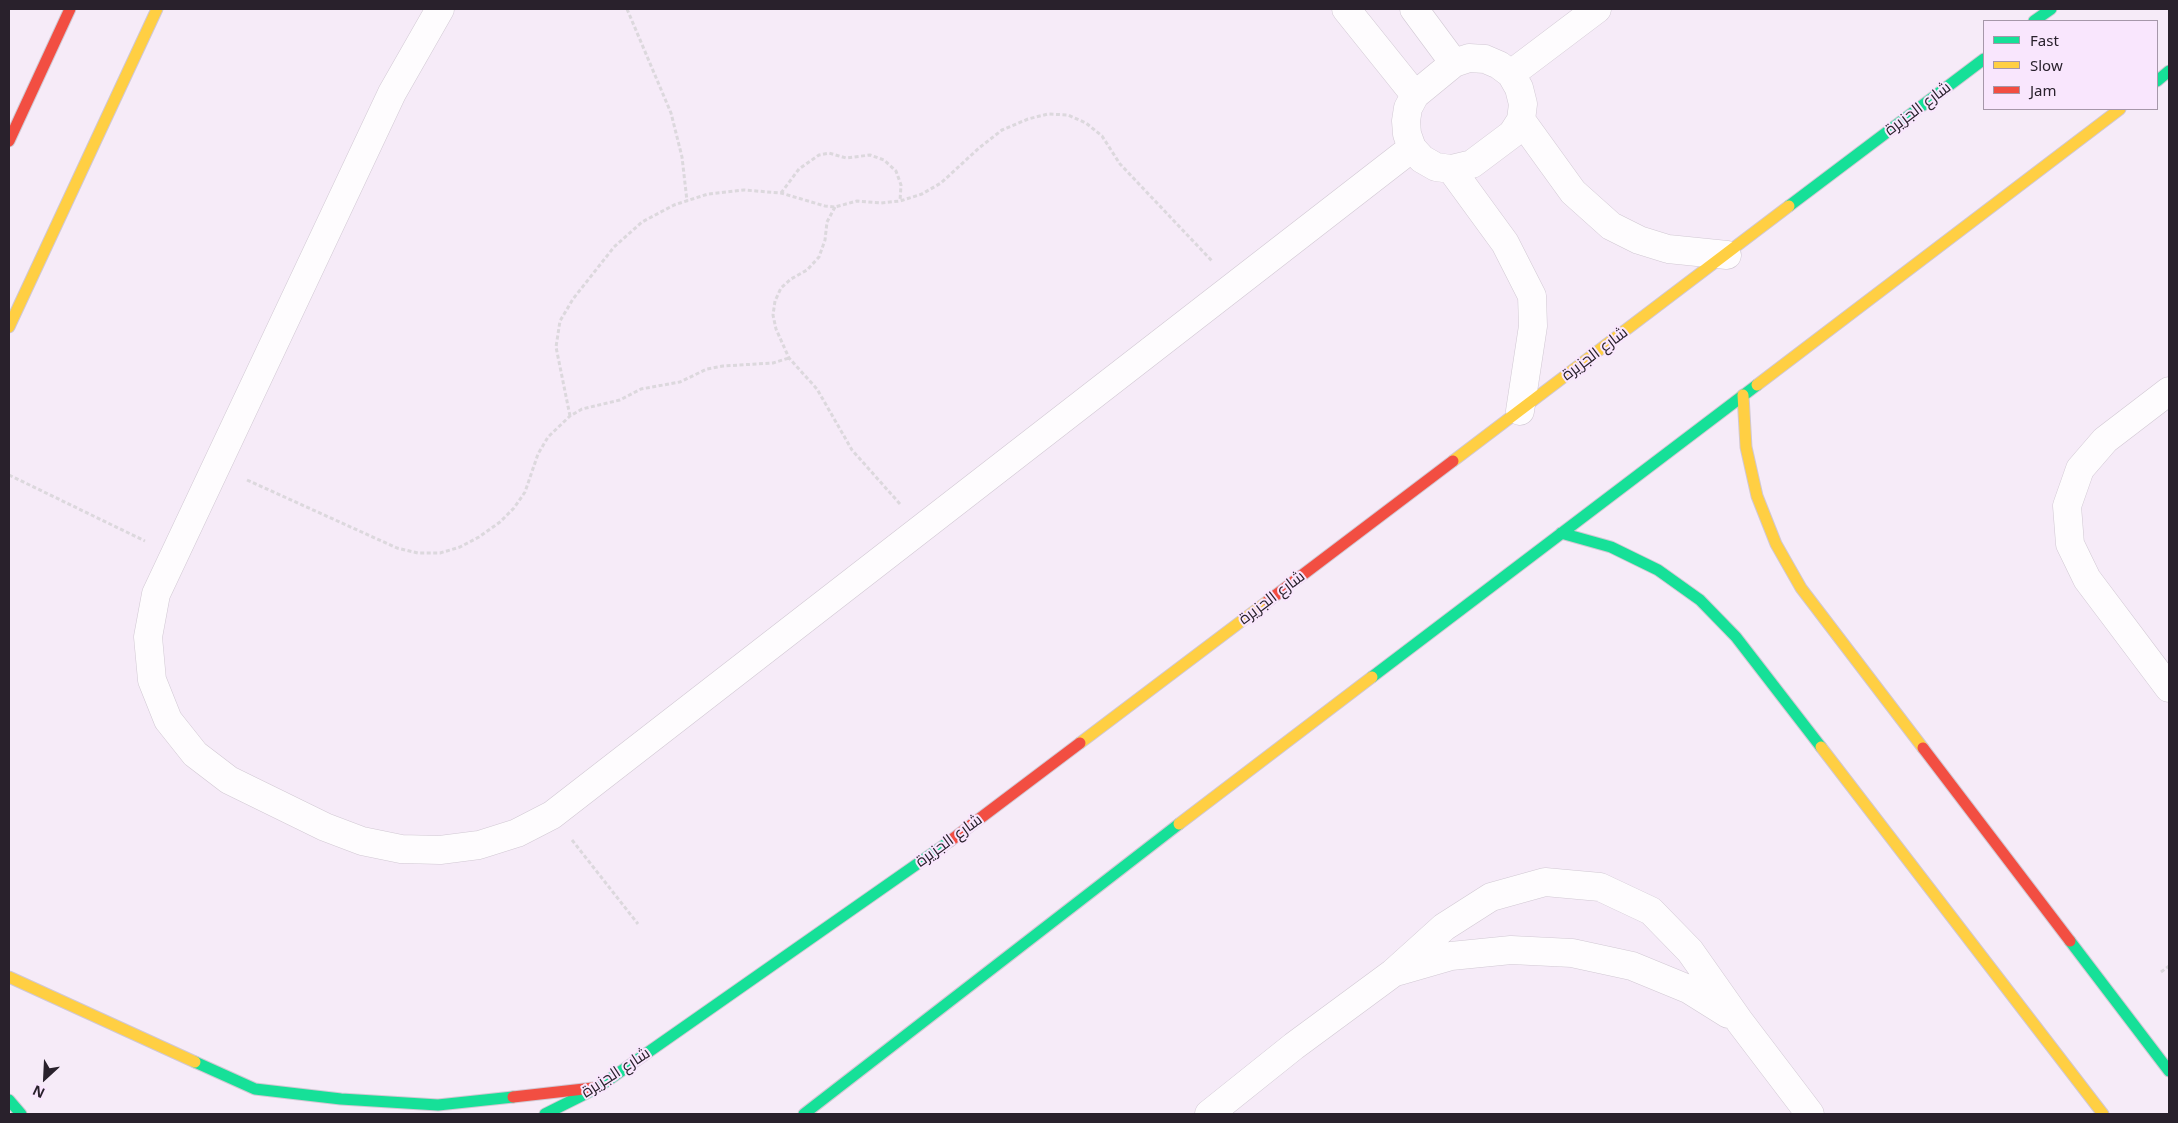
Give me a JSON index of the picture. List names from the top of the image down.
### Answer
{
  "streets": {
    "main road": ["شارع الجزيرة"]
  },
  "legend": ["Fast", "Slow", "Jam"],
  "north": "bottom left"
}
